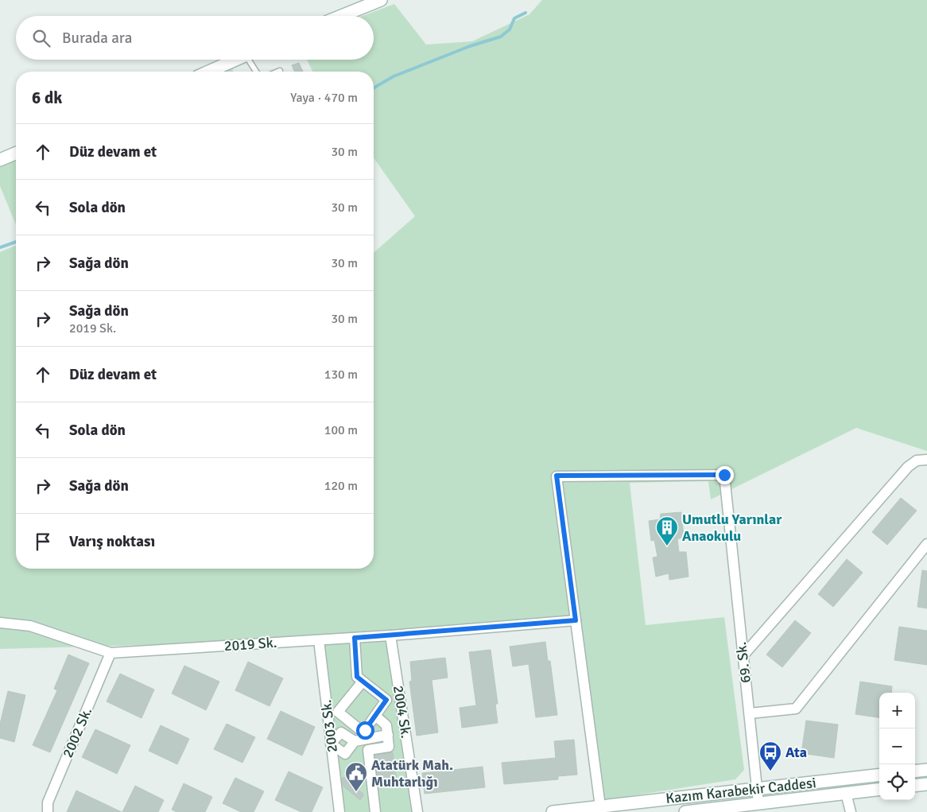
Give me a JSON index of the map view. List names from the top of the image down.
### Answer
{
  "streets": {
    "street": [
      "2019 Sk.",
      "69. Sk.",
      "2004 Sk.",
      "2003 Sk.",
      "2002 Sk.",
      "Kazım Karabekir Caddesi"
    ]
  },
  "crossings": [
    ["2019 Sk.", "69. Sk."],
    ["2019 Sk.", "2004 Sk."],
    ["2019 Sk.", "2003 Sk."],
    ["2019 Sk.", "2002 Sk."],
    ["69. Sk.", "Kazım Karabekir Caddesi"]
  ],
  "places": {
    "building": ["Umutlu Yarınlar Anaokulu"],
    "bus stop": ["Ata"],
    "public building": ["Atatürk Mah. Muhtarlığı"]
  },
  "page": {
    "search": "Burada ara",
    "heading": ["6 dk", "Yaya · 470 m"],
    "list": [
      ["Düz devam et", "30 m"],
      ["Sola dön", "30 m"],
      ["Sağa dön", "30 m"],
      ["Sağa dön", "2019 Sk.", "30 m"],
      ["Düz devam et", "130 m"],
      ["Sola dön", "100 m"],
      ["Sağa dön", "120 m"],
      "Varış noktası"
    ],
    "map_buttons": ["+", "−"]
  }
}
